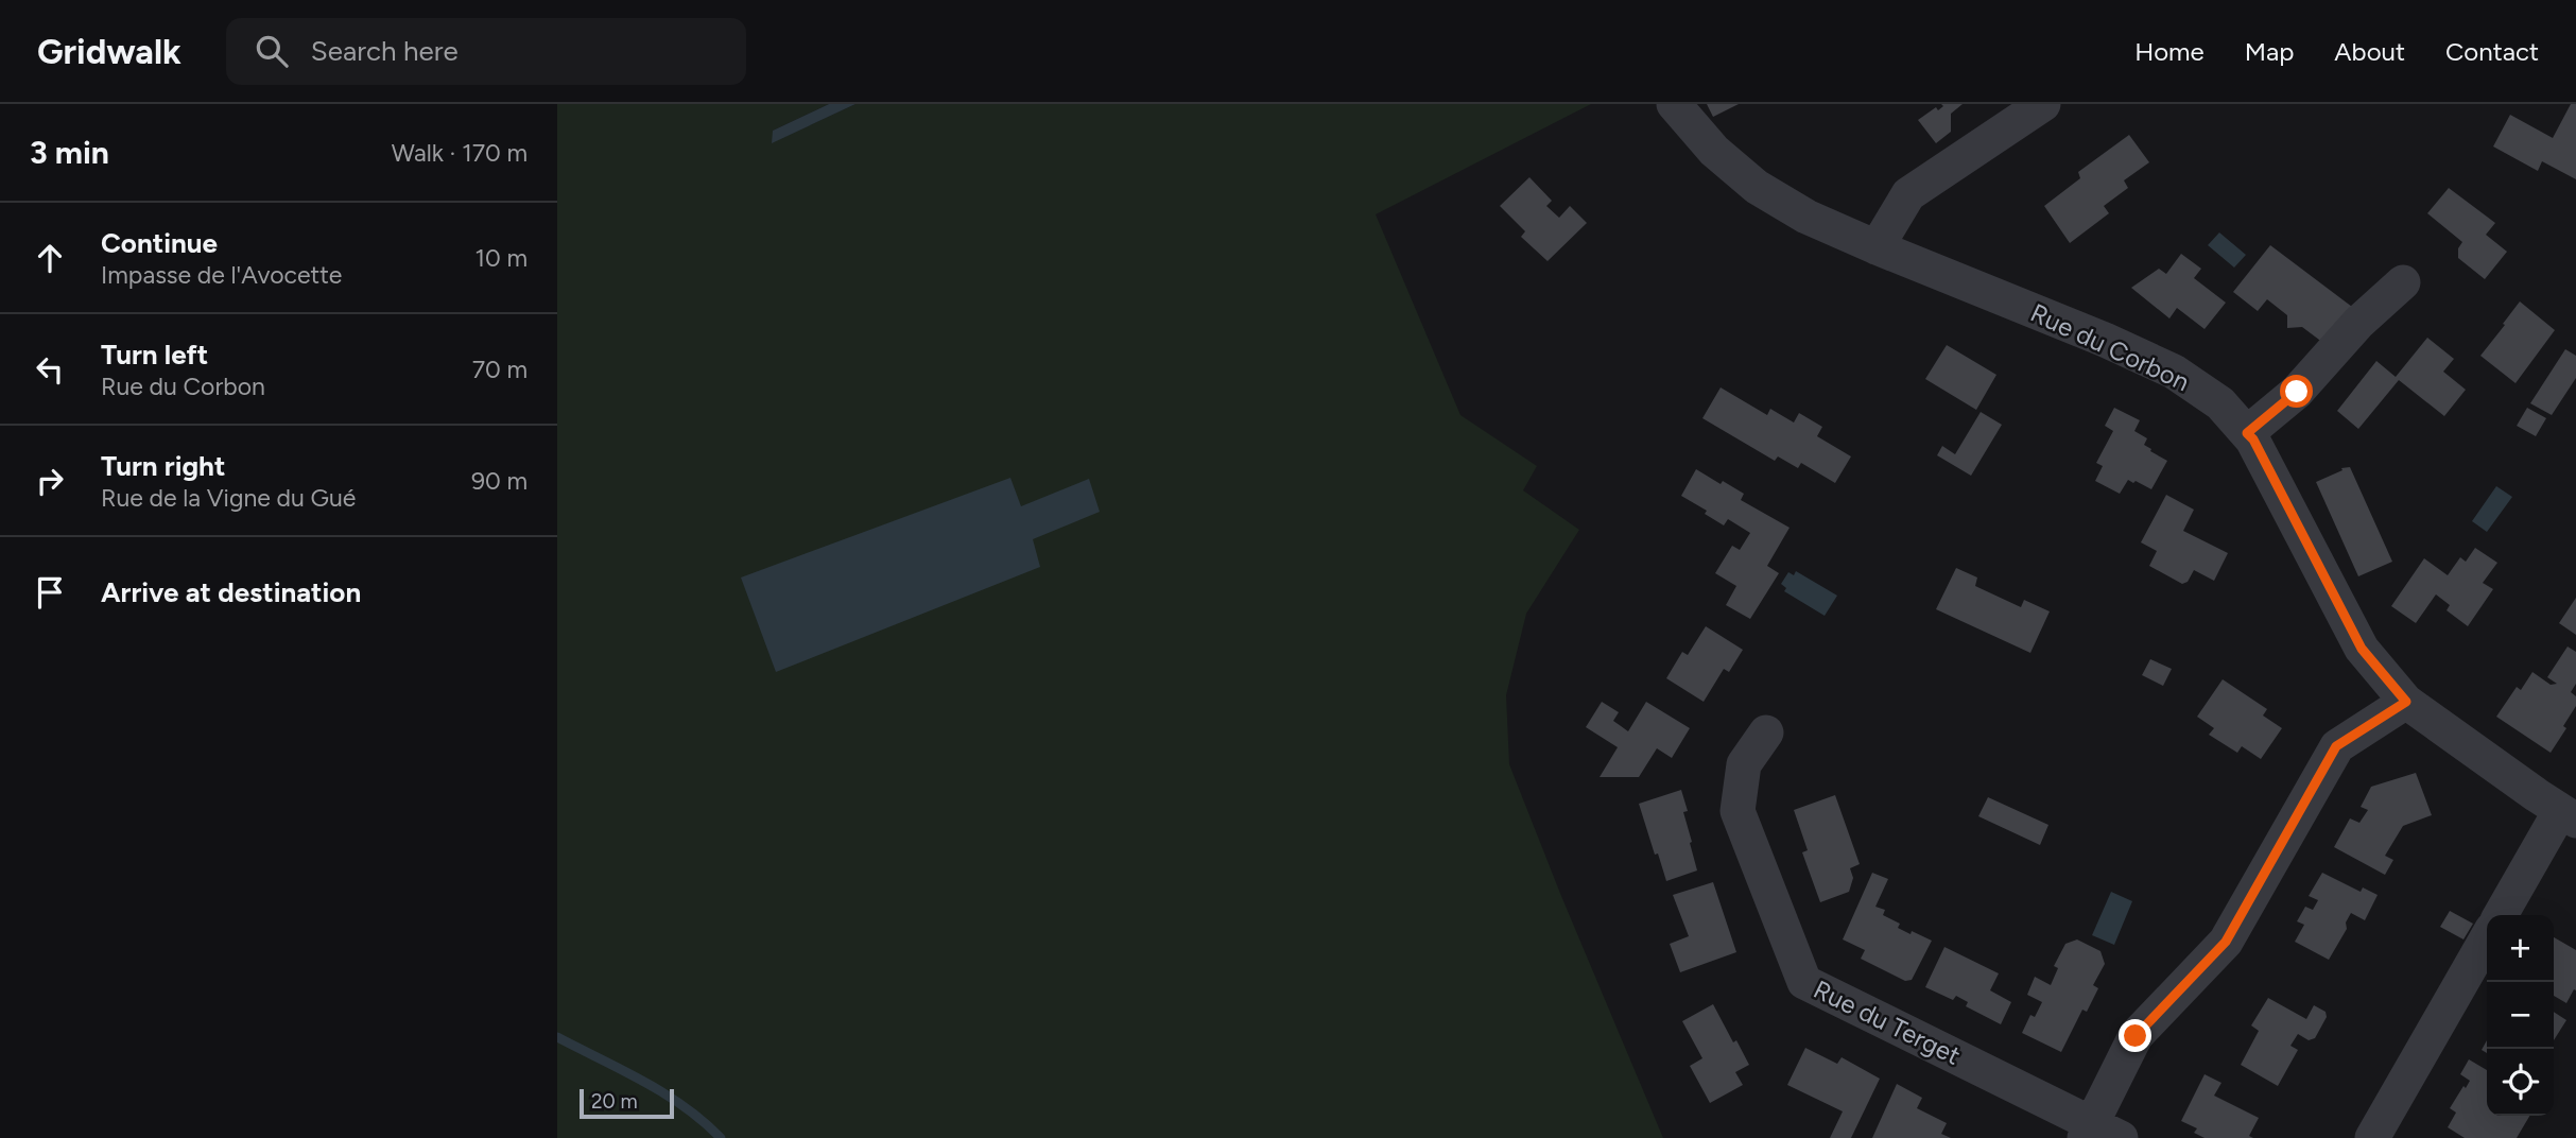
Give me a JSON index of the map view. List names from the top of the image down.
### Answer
{
  "streets": {
    "street": ["Rue du Corbon", "Rue du Terget"]
  },
  "scale_bar": "20 m",
  "page": {
    "header": "Gridwalk",
    "search": "Search here",
    "nav": [
      "Home",
      "Map",
      "About",
      "Contact"
    ],
    "heading": ["3 min", "Walk · 170 m"],
    "list": [
      ["Continue", "Impasse de l'Avocette", "10 m"],
      ["Turn left", "Rue du Corbon", "70 m"],
      ["Turn right", "Rue de la Vigne du Gué", "90 m"],
      "Arrive at destination"
    ],
    "map_buttons": ["+", "−"],
    "scale": "20 m"
  }
}
